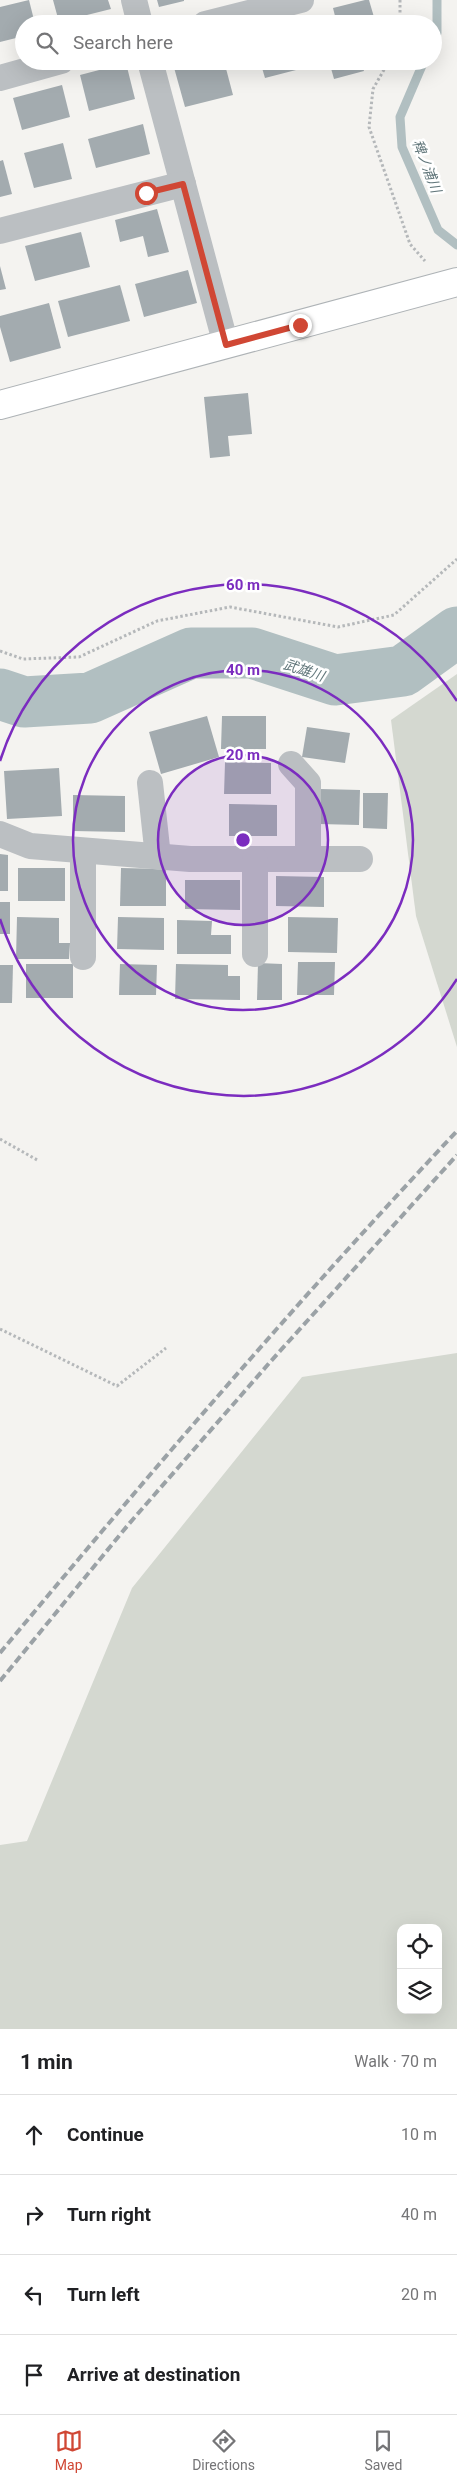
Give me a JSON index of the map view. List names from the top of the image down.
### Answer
{
  "water": ["稗ノ浦川", "武雄川"],
  "page": {
    "search": "Search here",
    "heading": ["1 min", "Walk · 70 m"],
    "list": [
      ["Continue", "10 m"],
      ["Turn right", "40 m"],
      ["Turn left", "20 m"],
      "Arrive at destination"
    ],
    "nav": ["Map", "Directions", "Saved"]
  },
  "rings": ["60 m", "40 m", "20 m"]
}
